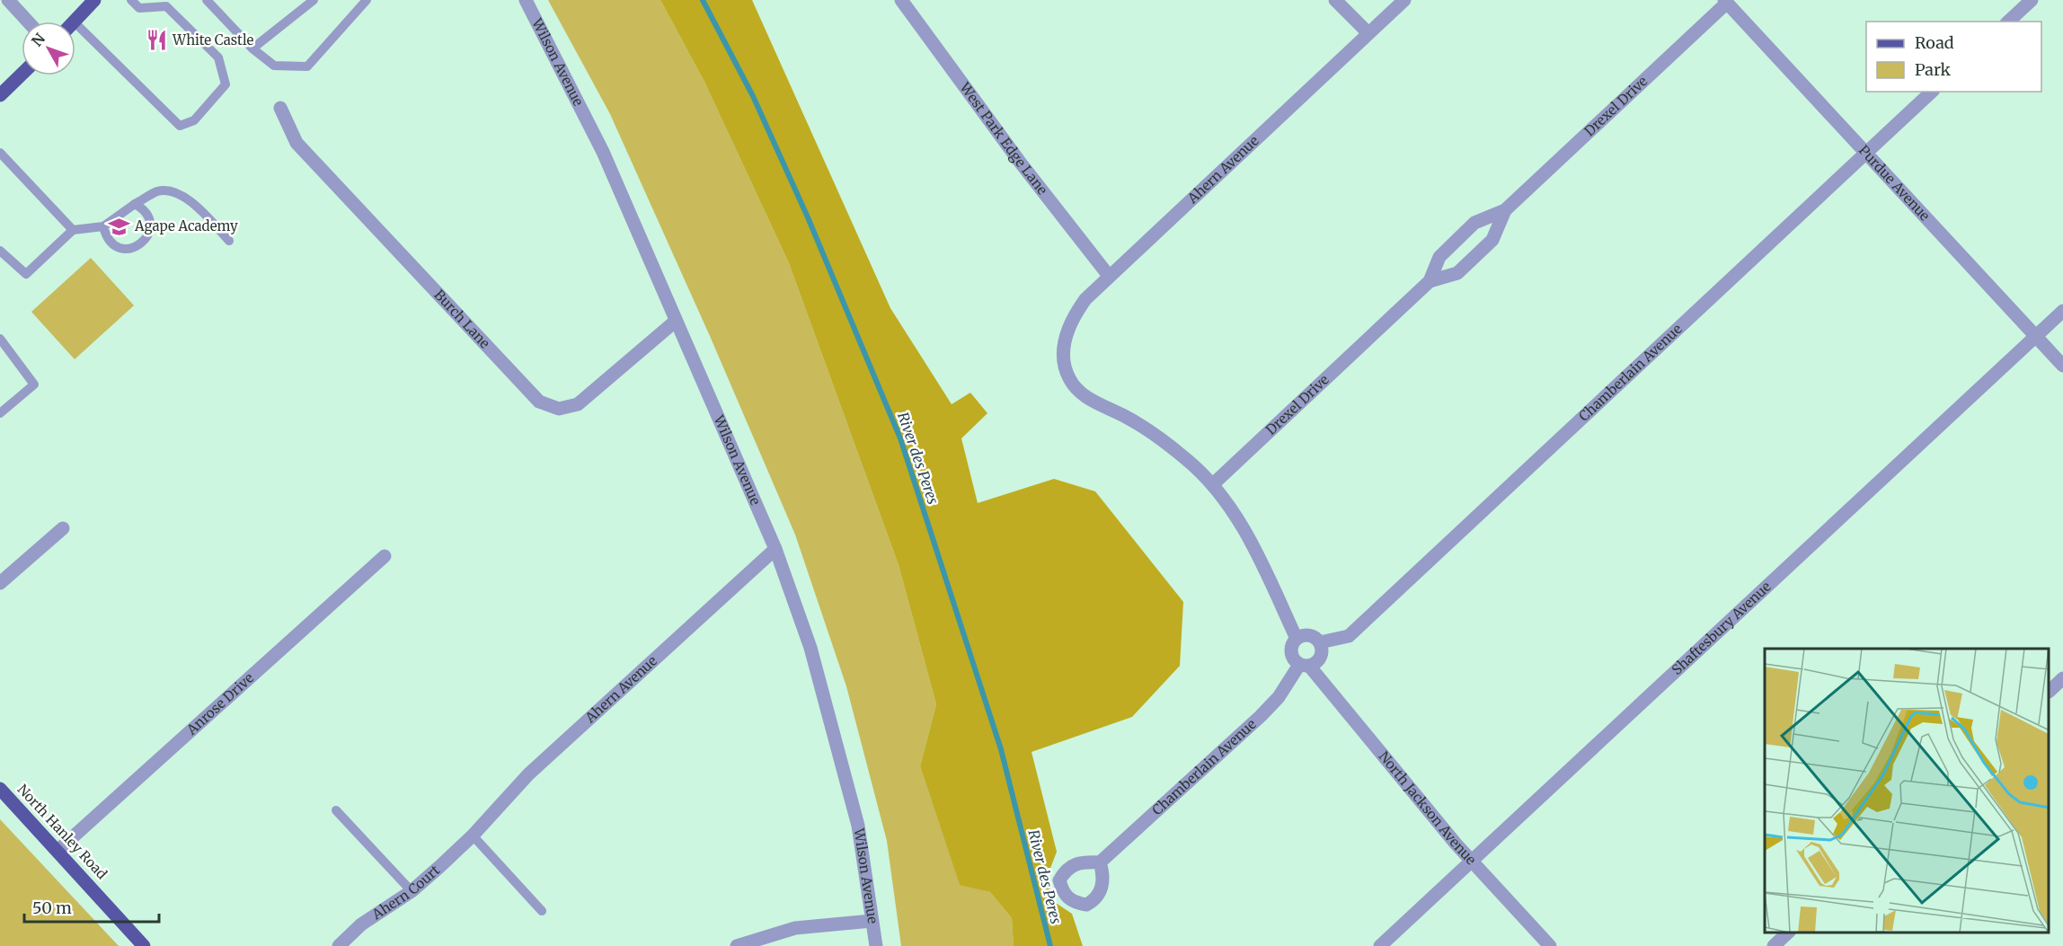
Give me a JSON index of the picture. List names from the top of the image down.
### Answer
{
  "streets": {
    "main road": ["North Hanley Road"],
    "street": [
      "Wilson Avenue",
      "Drexel Drive",
      "West Park Edge Lane",
      "Ahern Avenue",
      "Purdue Avenue",
      "Burch Lane",
      "Chamberlain Avenue",
      "Shaftesbury Avenue",
      "Anrose Drive",
      "North Jackson Avenue",
      "Ahern Court"
    ]
  },
  "crossings": [
    ["Wilson Avenue", "Ahern Avenue"],
    ["Wilson Avenue", "Burch Lane"],
    ["Drexel Drive", "Ahern Avenue"],
    ["Drexel Drive", "Purdue Avenue"],
    ["West Park Edge Lane", "Ahern Avenue"],
    ["Ahern Avenue", "Ahern Court"],
    ["Purdue Avenue", "Chamberlain Avenue"],
    ["Purdue Avenue", "Shaftesbury Avenue"],
    ["Chamberlain Avenue", "North Jackson Avenue"],
    ["Shaftesbury Avenue", "North Jackson Avenue"],
    ["Anrose Drive", "North Hanley Road"]
  ],
  "water": ["River des Peres"],
  "places": {
    "restaurant": ["White Castle"],
    "school or university": ["Agape Academy"]
  },
  "legend": ["Road", "Park"],
  "scale_bar": "50 m",
  "north": "top left"
}
